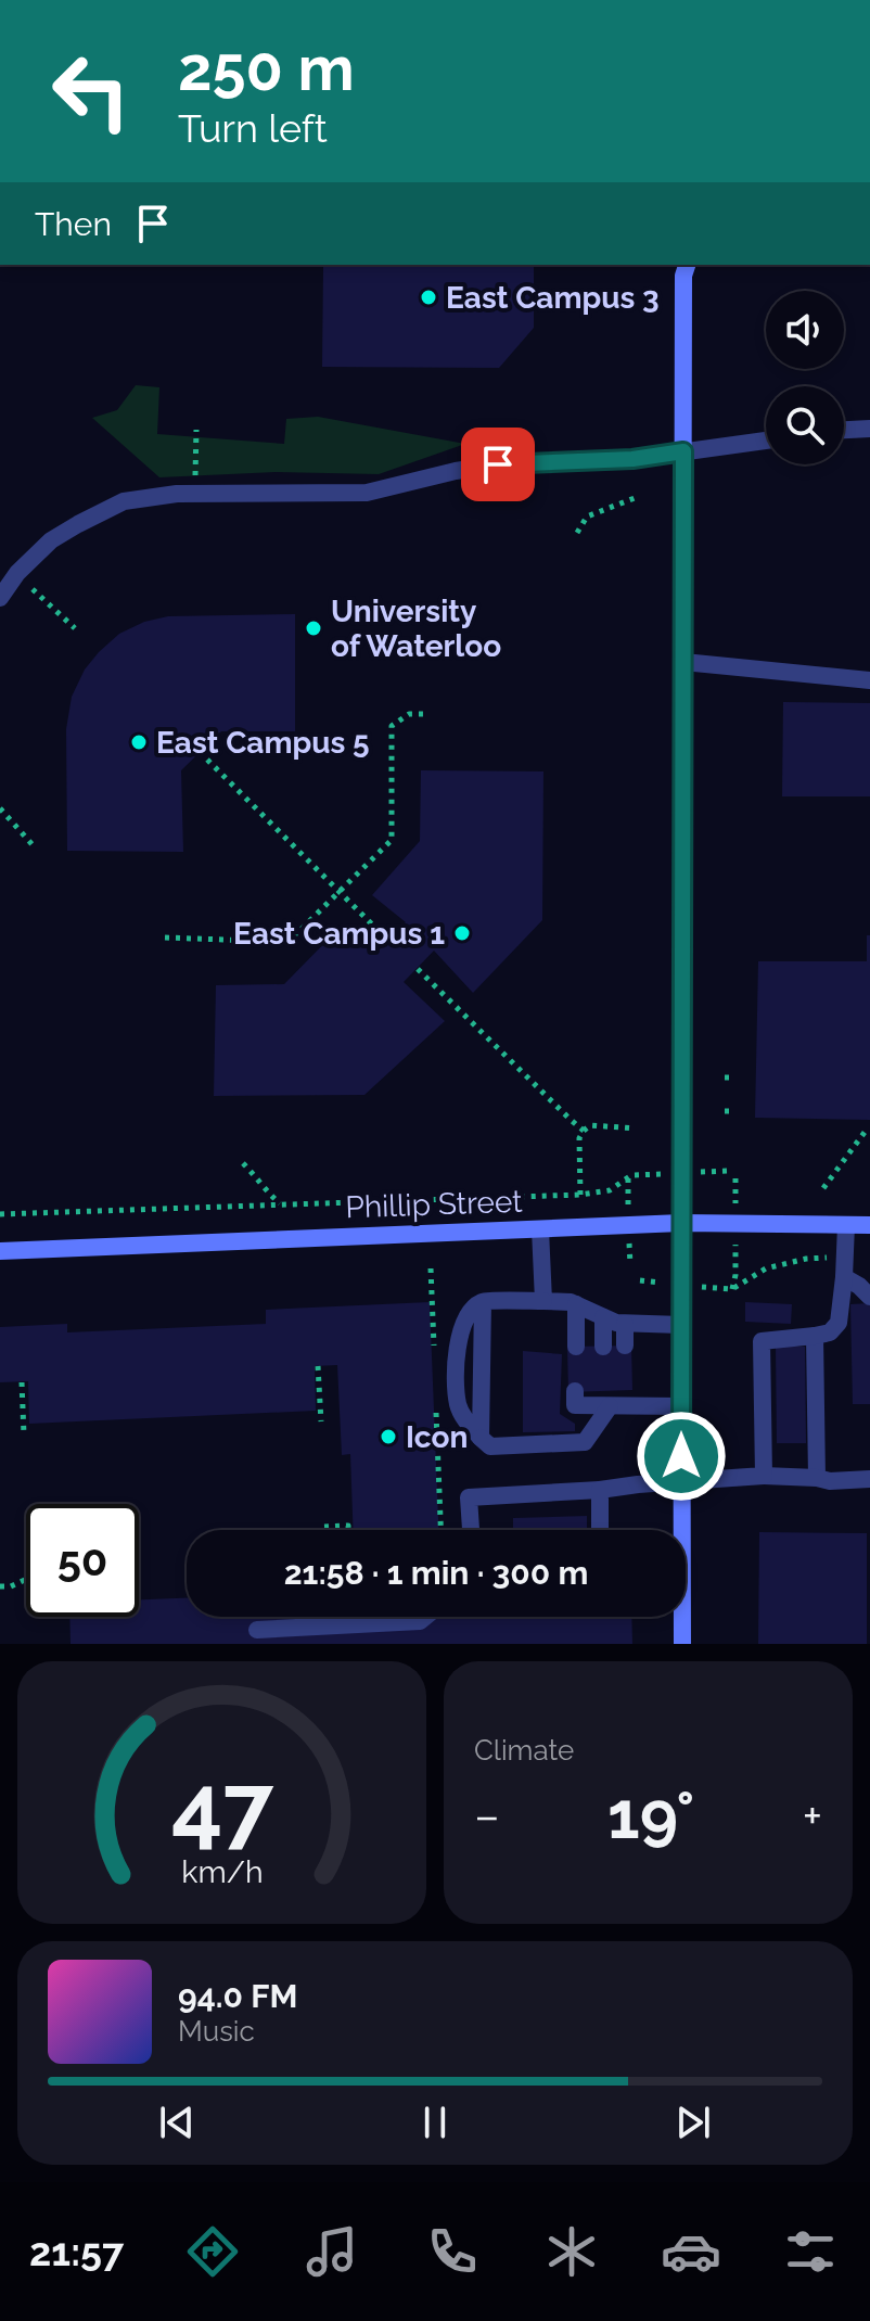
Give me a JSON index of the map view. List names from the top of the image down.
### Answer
{
  "streets": {
    "main road": ["Phillip Street"]
  },
  "places": [
    "East Campus 3",
    "University of Waterloo",
    "East Campus 5",
    "East Campus 1",
    "Icon"
  ],
  "page": {
    "turn": ["250 m", "Turn left"],
    "then": "Then",
    "limit": "50",
    "trip": "21:58 · 1 min · 300 m",
    "tile": "Climate",
    "heat": ["−", "19°", "+"],
    "song": ["94.0 FM", "Music"],
    "tabs": "21:57",
    "gauge": ["47", "km/h"]
  }
}
